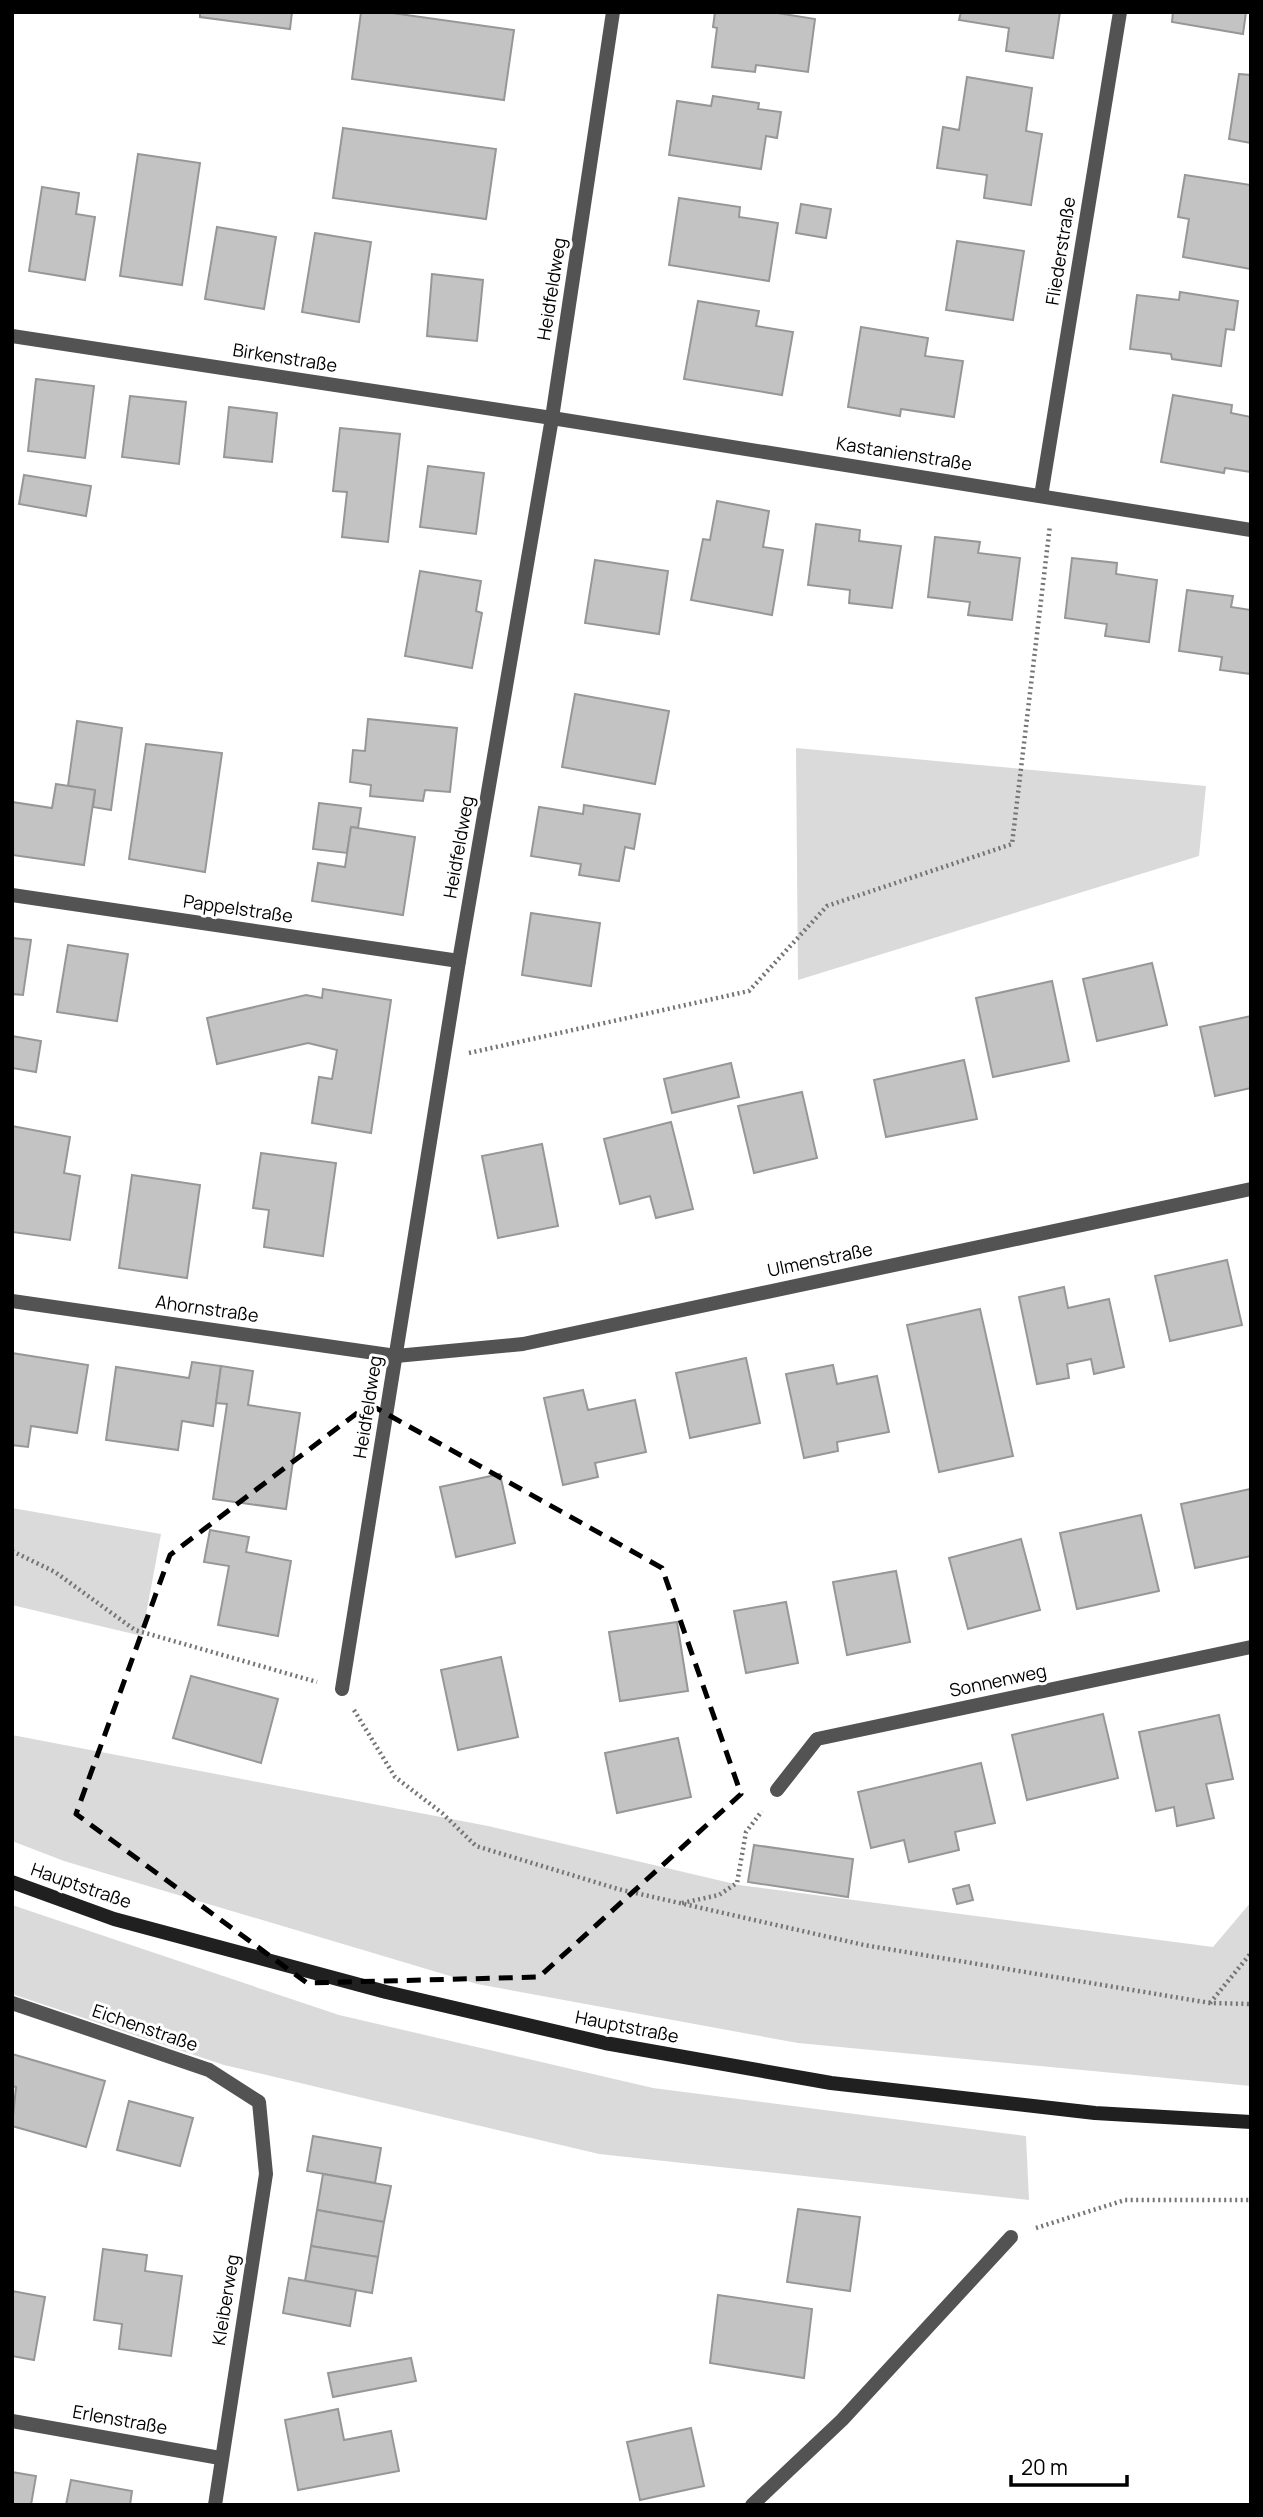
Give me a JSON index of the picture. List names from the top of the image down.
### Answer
{
  "streets": {
    "main road": ["Hauptstraße"],
    "street": [
      "Fliederstraße",
      "Heidfeldweg",
      "Birkenstraße",
      "Kastanienstraße",
      "Pappelstraße",
      "Ulmenstraße",
      "Ahornstraße",
      "Sonnenweg",
      "Eichenstraße",
      "Kleiberweg",
      "Erlenstraße"
    ]
  },
  "crossings": [
    ["Fliederstraße", "Kastanienstraße"],
    ["Heidfeldweg", "Birkenstraße"],
    ["Heidfeldweg", "Kastanienstraße"],
    ["Heidfeldweg", "Pappelstraße"],
    ["Heidfeldweg", "Ulmenstraße"],
    ["Heidfeldweg", "Ahornstraße"],
    ["Birkenstraße", "Kastanienstraße"],
    ["Ulmenstraße", "Ahornstraße"],
    ["Eichenstraße", "Kleiberweg"],
    ["Kleiberweg", "Erlenstraße"]
  ],
  "scale_bar": "20 m"
}
